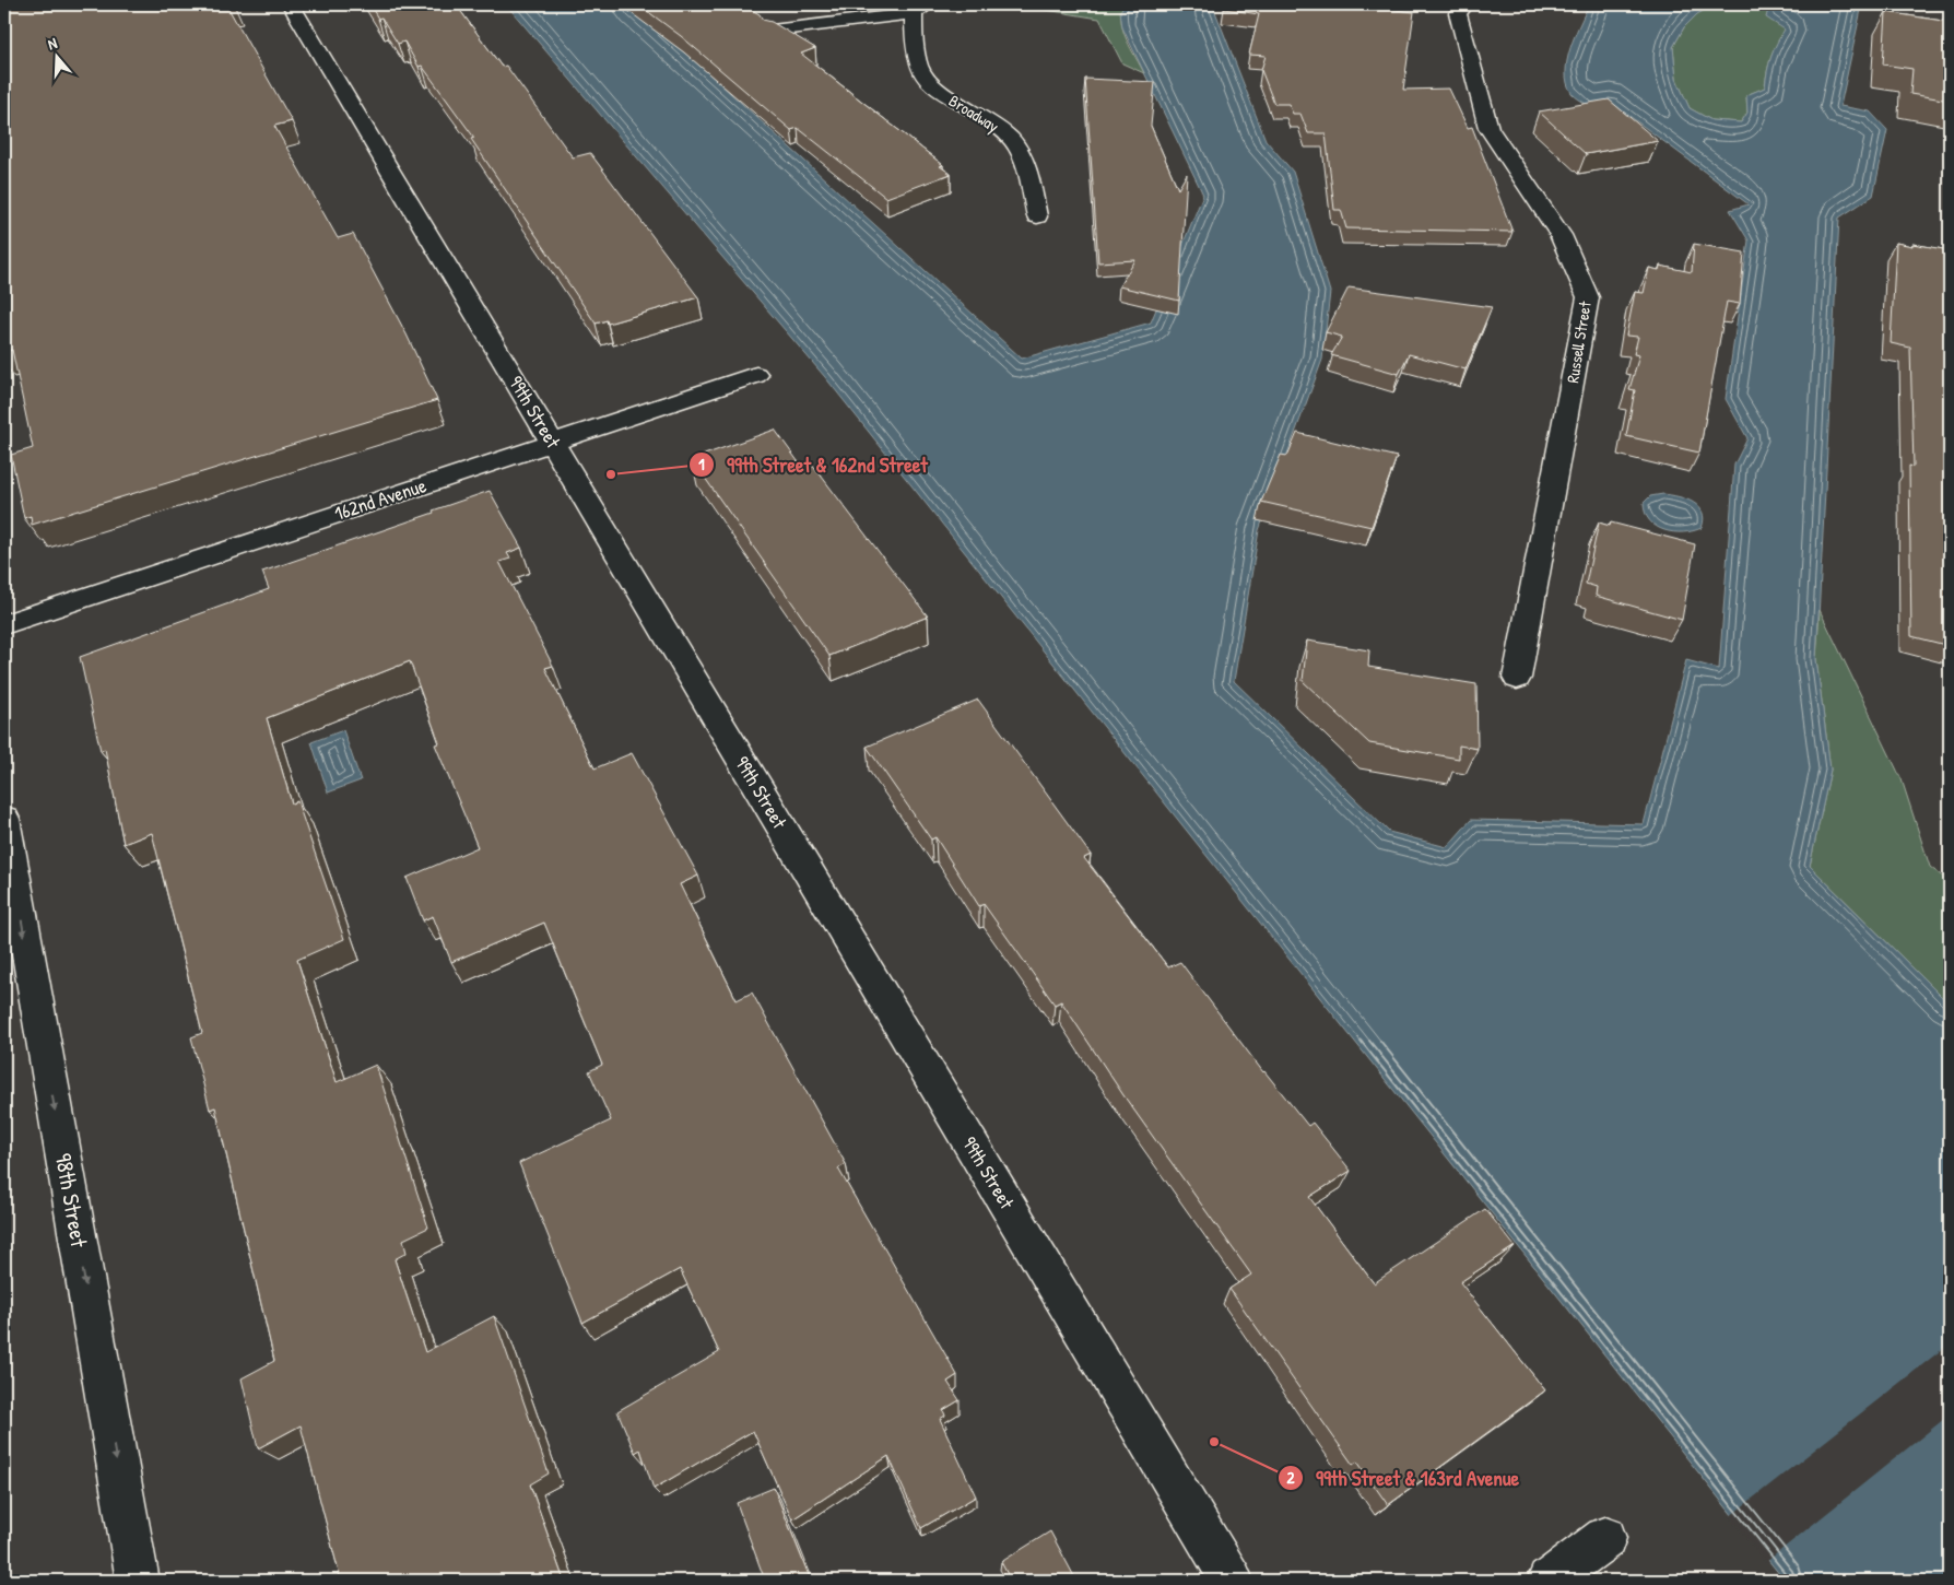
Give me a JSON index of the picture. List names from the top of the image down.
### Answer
{
  "streets": {
    "street": [
      "Broadway",
      "Russell Street",
      "99th Street",
      "162nd Avenue",
      "98th Street"
    ]
  },
  "crossings": [
    ["99th Street", "162nd Avenue"]
  ],
  "one_way": ["98th Street"],
  "places": ["99th Street & 162nd Street", "99th Street & 163rd Avenue"],
  "north": "top"
}
